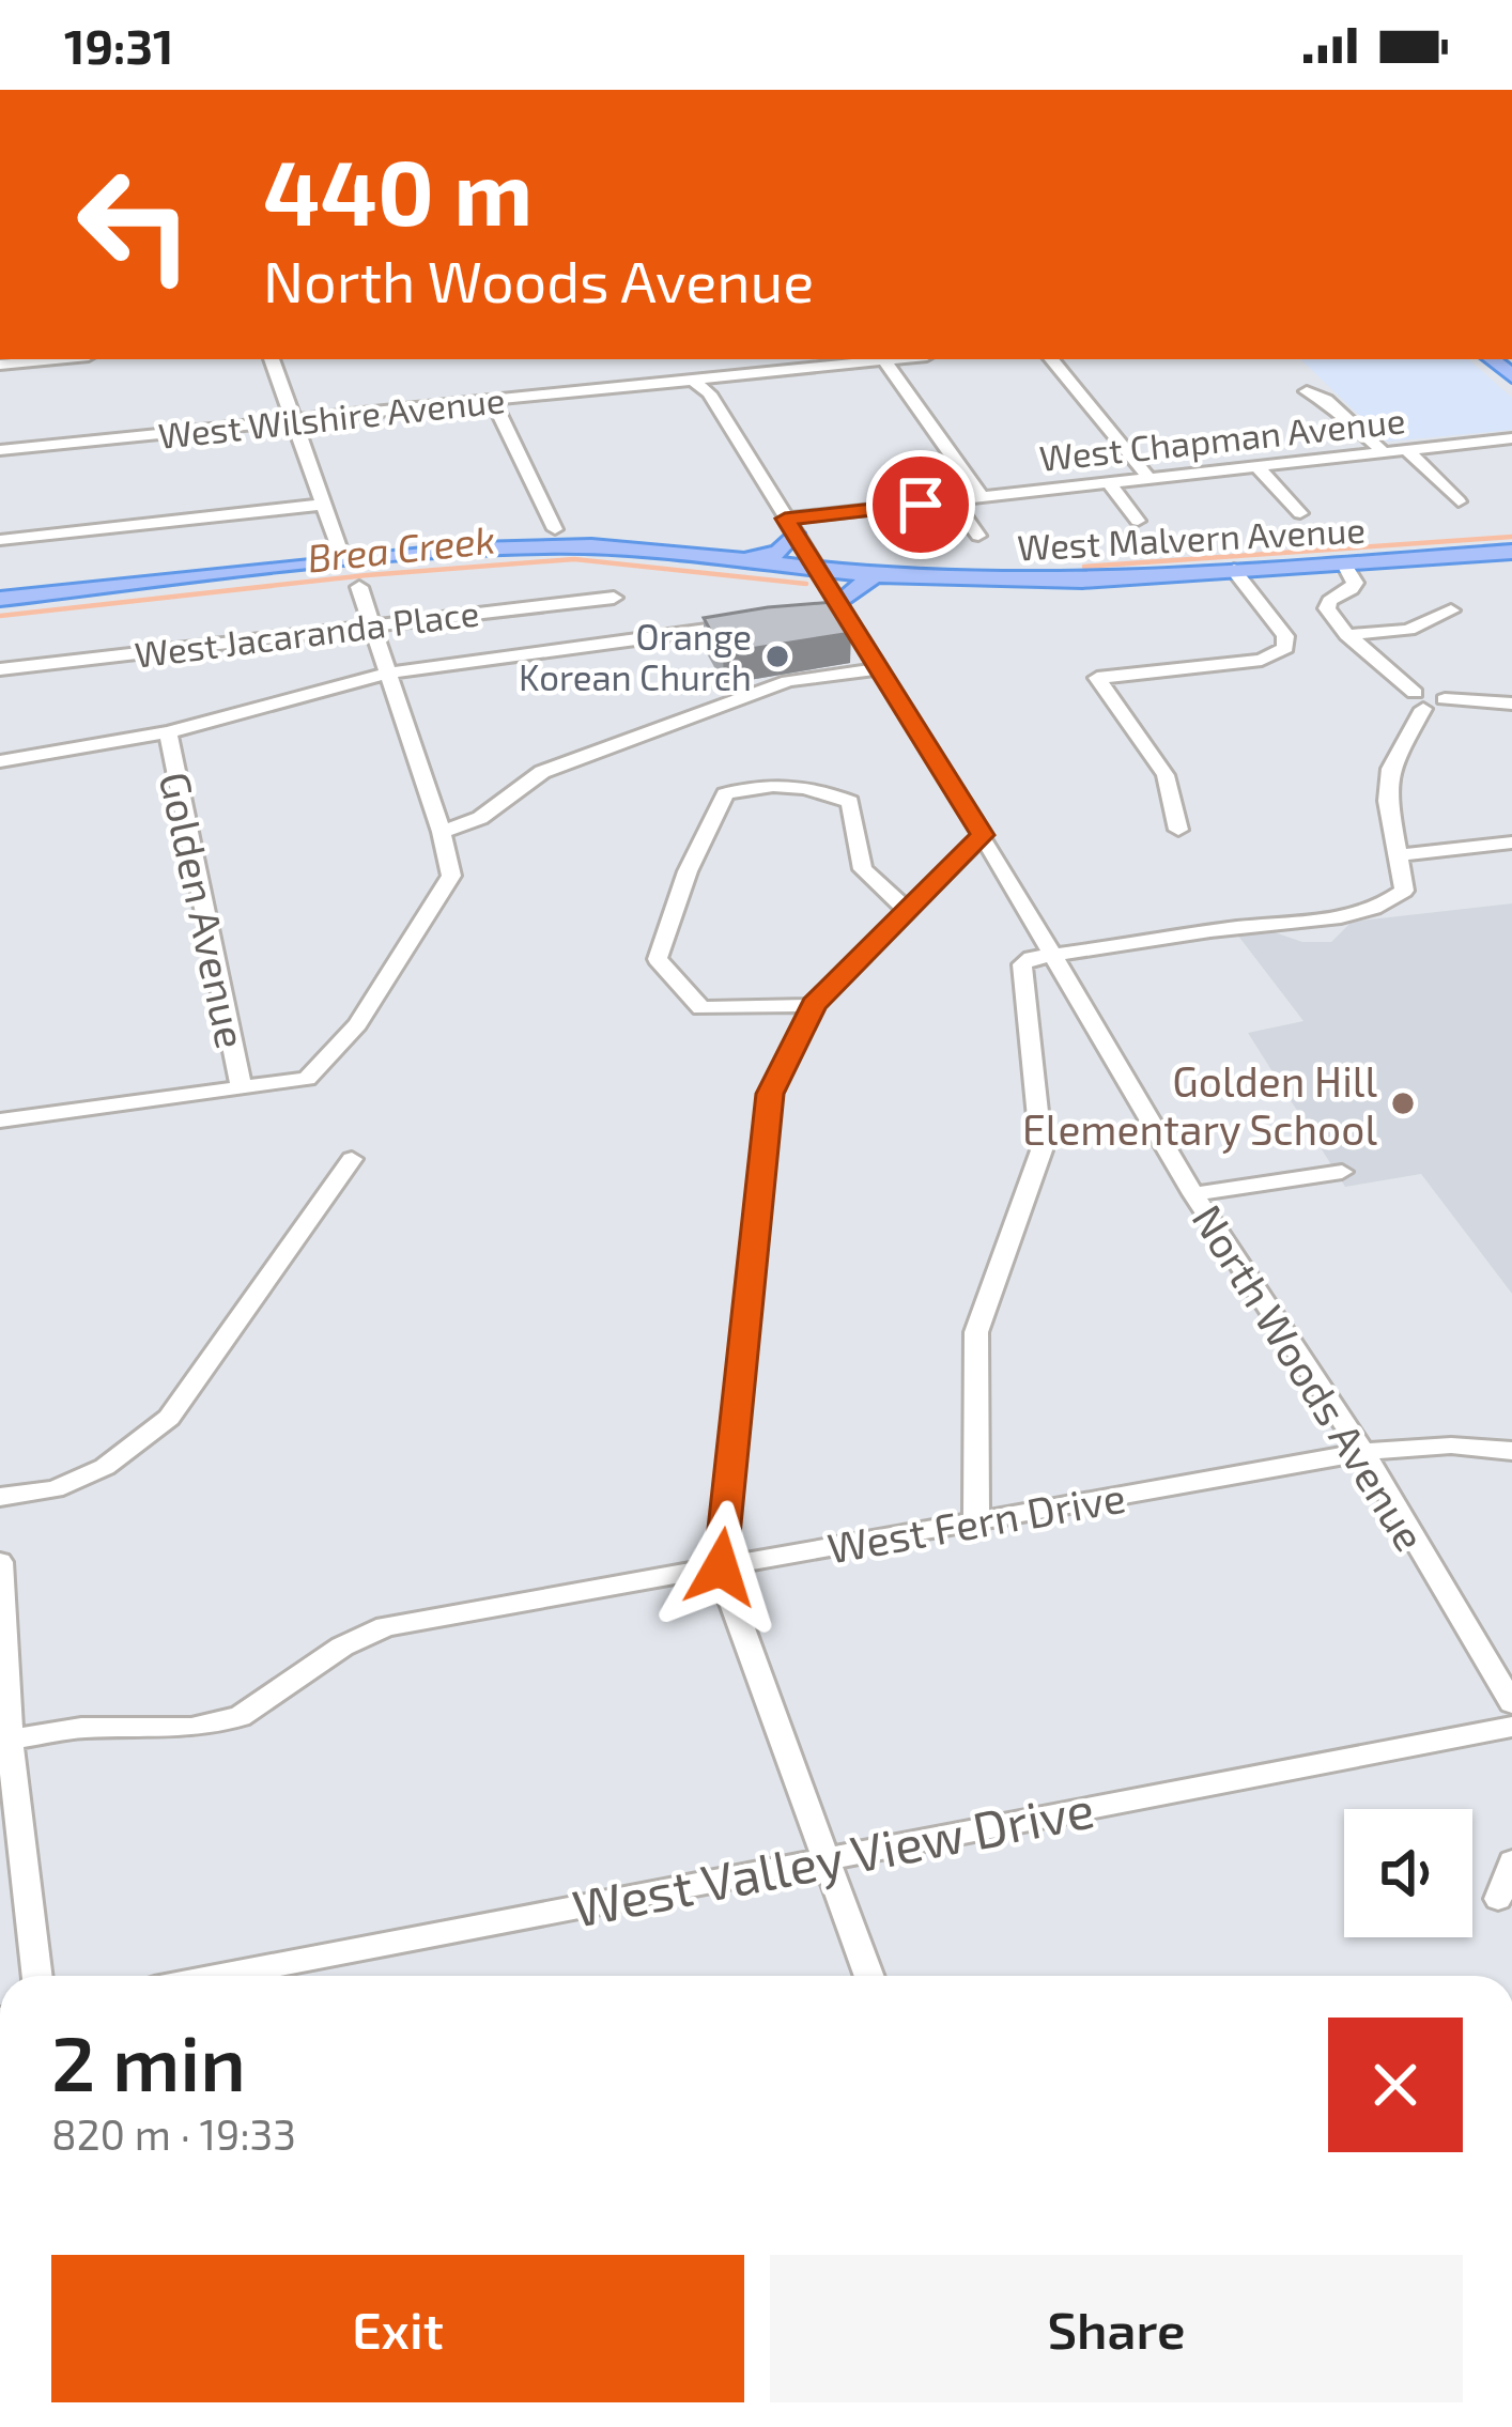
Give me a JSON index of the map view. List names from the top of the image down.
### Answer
{
  "streets": {
    "main road": ["West Malvern Avenue"],
    "street": [
      "West Wilshire Avenue",
      "West Chapman Avenue",
      "West Jacaranda Place",
      "Golden Avenue",
      "North Woods Avenue",
      "West Fern Drive",
      "West Valley View Drive"
    ]
  },
  "crossings": [
    ["West Wilshire Avenue", "North Woods Avenue"],
    ["West Chapman Avenue", "North Woods Avenue"],
    ["North Woods Avenue", "West Fern Drive"]
  ],
  "water": ["Brea Creek"],
  "places": ["Orange Korean Church", "Golden Hill Elementary School"],
  "page": {
    "status": "19:31",
    "turn": ["440 m", "North Woods Avenue"],
    "heading": ["2 min", "820 m · 19:33"],
    "buttons": ["Exit", "Share"]
  }
}
